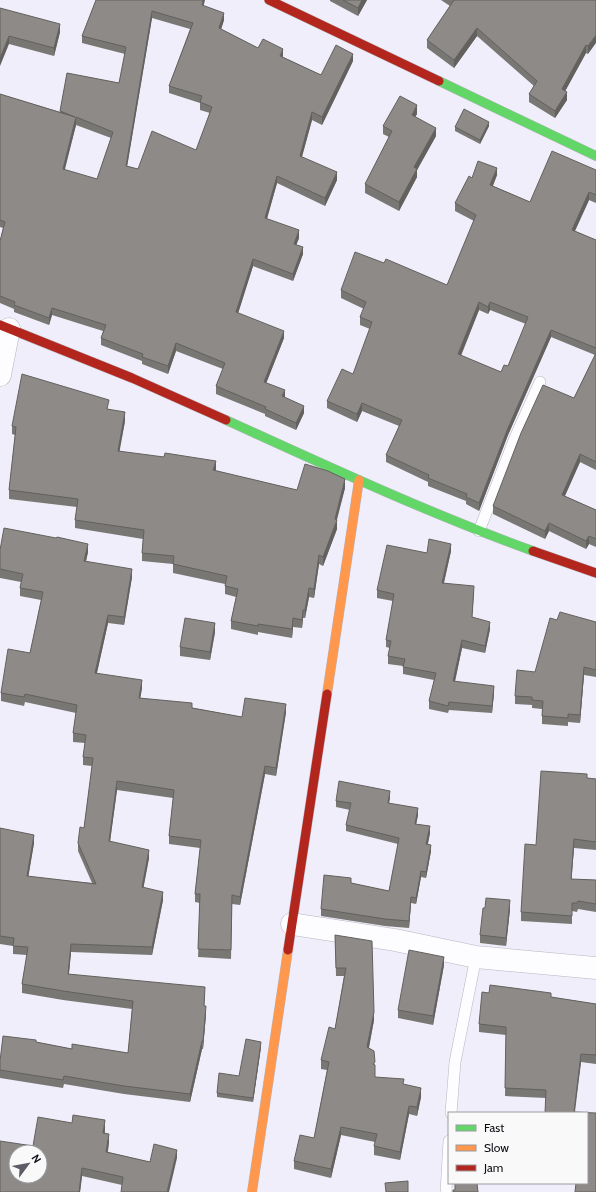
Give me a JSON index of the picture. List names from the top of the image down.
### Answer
{
  "legend": ["Fast", "Slow", "Jam"],
  "north": "top right"
}
